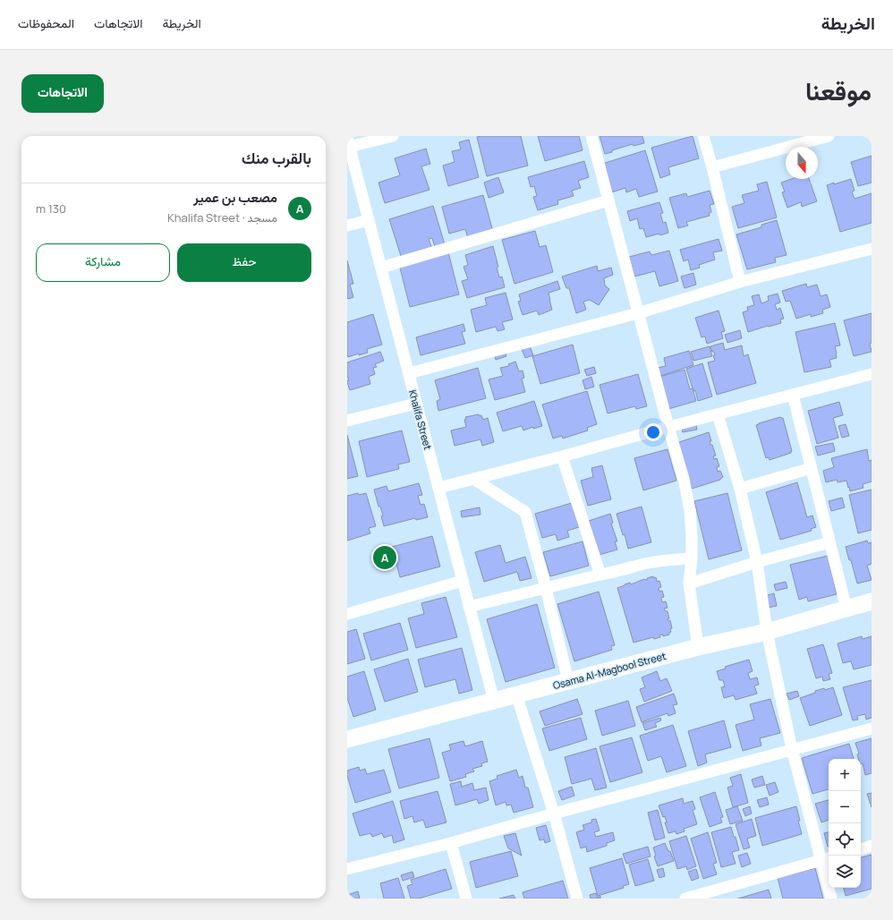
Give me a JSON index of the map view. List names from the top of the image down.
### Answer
{
  "streets": {
    "street": ["Khalifa Street", "Osama Al-Magbool Street"]
  },
  "crossings": [
    ["Khalifa Street", "Osama Al-Magbool Street"]
  ],
  "north": "bottom",
  "page": {
    "header": "الخريطة",
    "nav": ["الخريطة", "الاتجاهات", "المحفوظات"],
    "title": "موقعنا",
    "buttons": [
      "الاتجاهات",
      ["حفظ", "مشاركة"]
    ],
    "heading": "بالقرب منك",
    "list": [
      {
        "mark": "A",
        "name": "مصعب بن عمير",
        "note": "مسجد · Khalifa Street",
        "value": "130 m"
      }
    ],
    "pins": "A",
    "map_buttons": ["+", "−"]
  }
}
